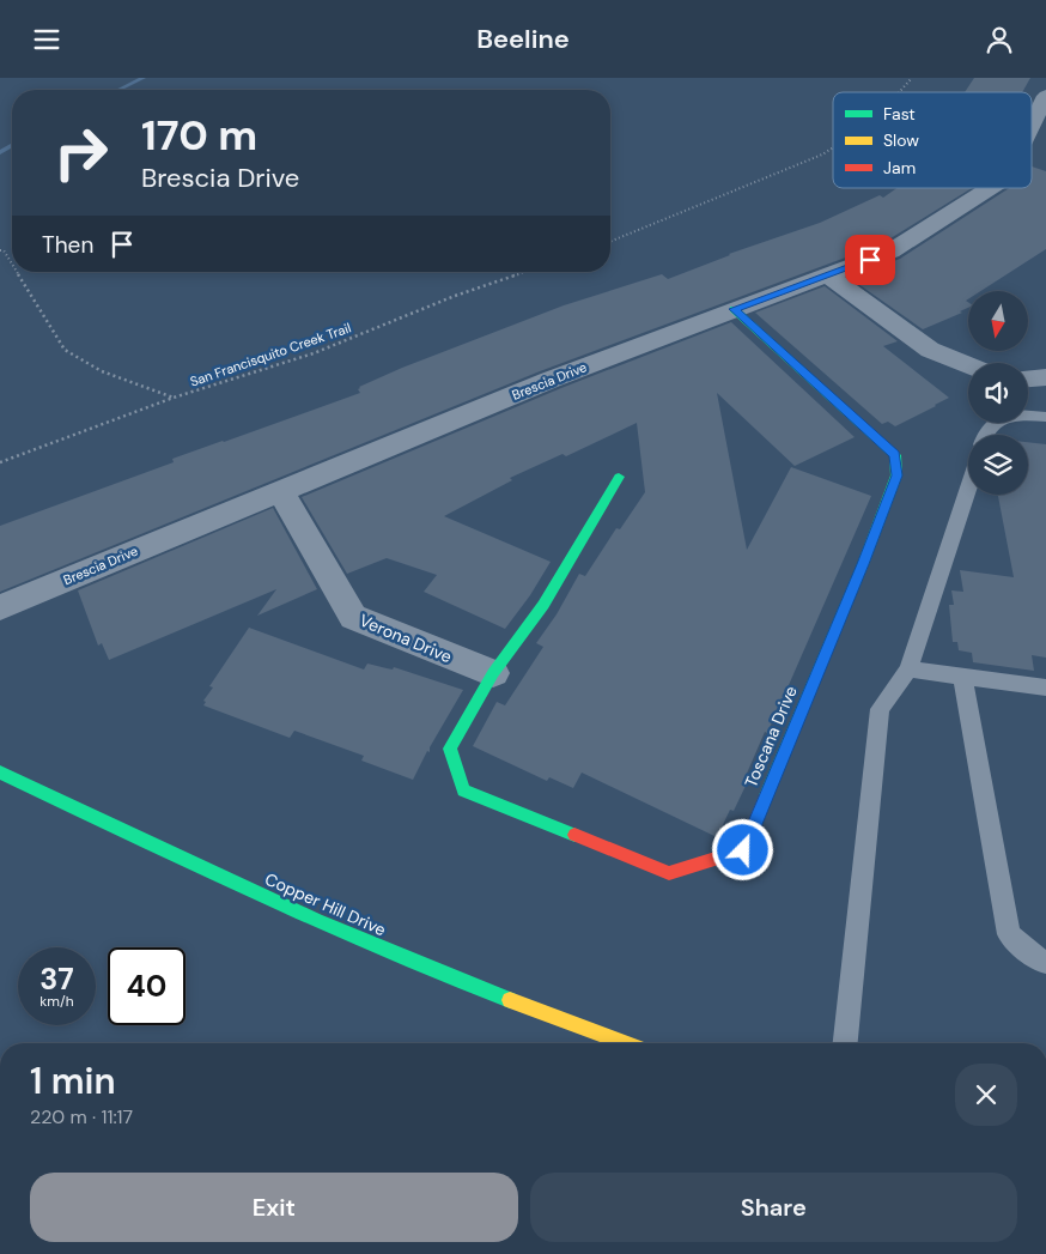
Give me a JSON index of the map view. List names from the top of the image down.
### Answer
{
  "streets": {
    "street": [
      "Brescia Drive",
      "Verona Drive",
      "Toscana Drive",
      "Copper Hill Drive"
    ],
    "path": ["San Francisquito Creek Trail"]
  },
  "crossings": [
    ["Brescia Drive", "Verona Drive"],
    ["Brescia Drive", "Toscana Drive"],
    ["Verona Drive", "Toscana Drive"]
  ],
  "legend": ["Fast", "Slow", "Jam"],
  "north": "bottom",
  "page": {
    "header": "Beeline",
    "turn": ["170 m", "Brescia Drive"],
    "then": "Then",
    "speed": "37 km/h",
    "limit": "40",
    "heading": ["1 min", "220 m · 11:17"],
    "buttons": ["Exit", "Share"]
  }
}
